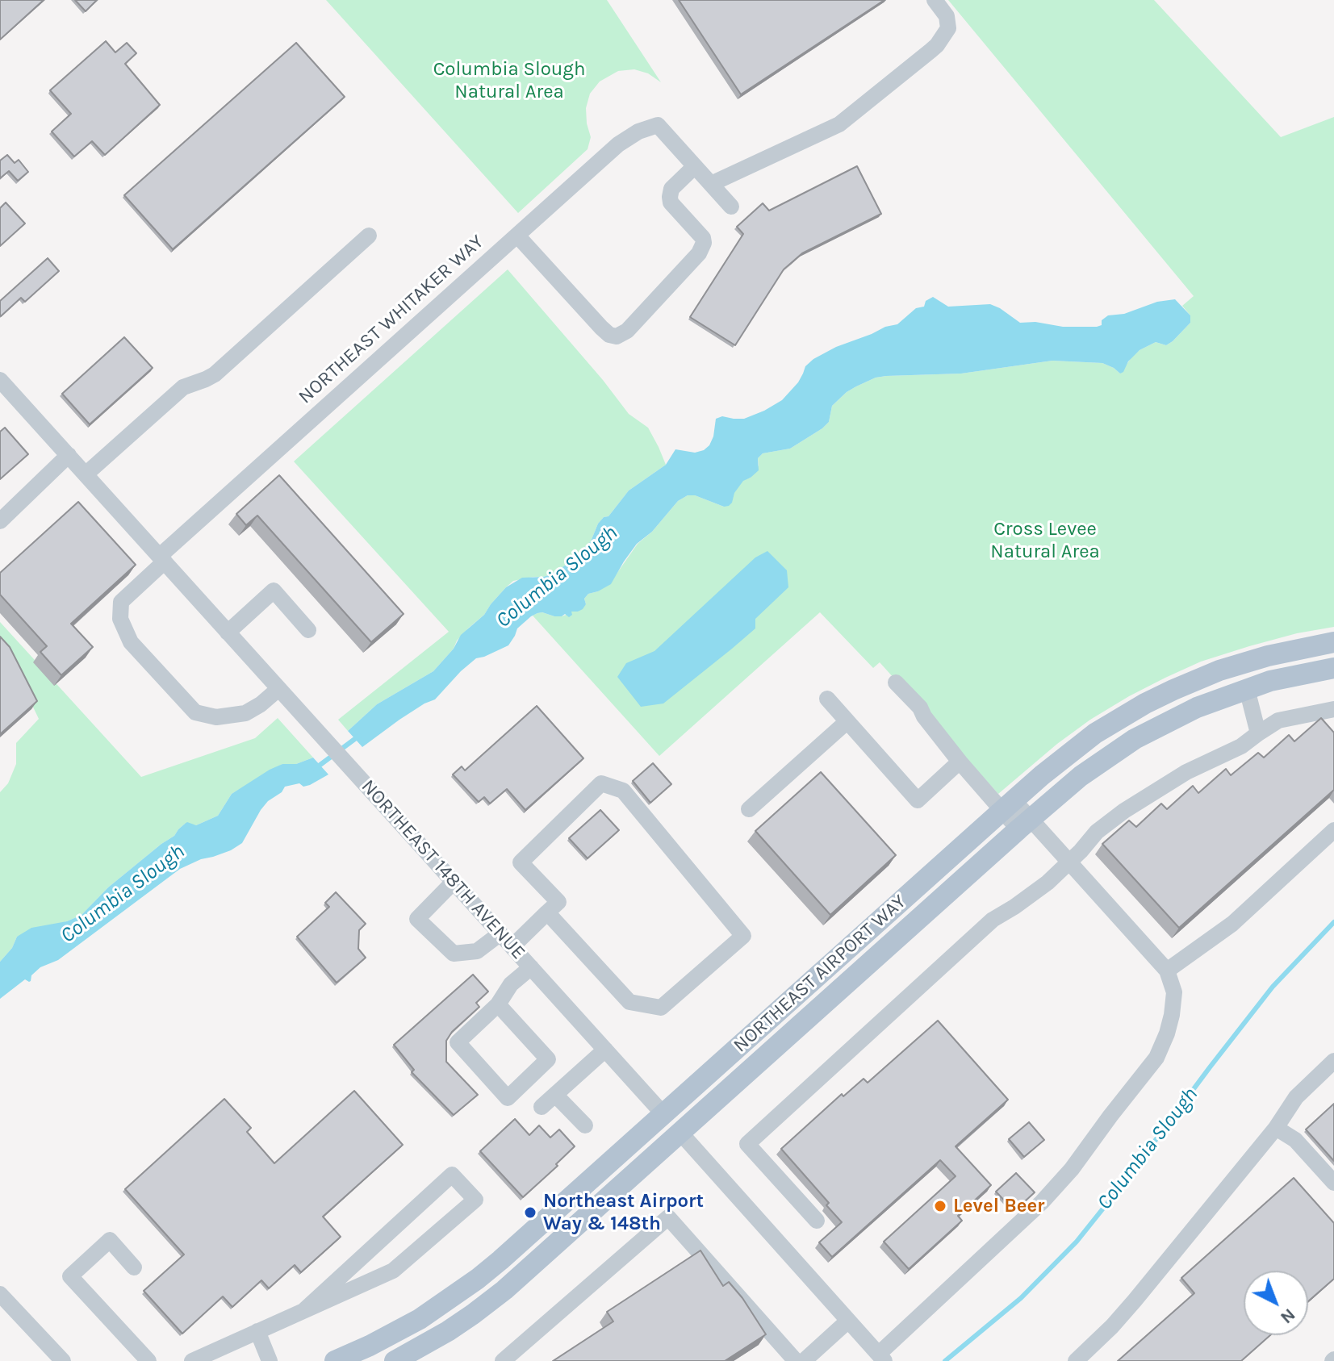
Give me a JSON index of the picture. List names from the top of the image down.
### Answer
{
  "streets": {
    "main road": ["NORTHEAST 148TH AVENUE", "NORTHEAST AIRPORT WAY"],
    "street": ["NORTHEAST WHITAKER WAY"]
  },
  "crossings": [
    ["NORTHEAST WHITAKER WAY", "NORTHEAST 148TH AVENUE"],
    ["NORTHEAST 148TH AVENUE", "NORTHEAST AIRPORT WAY"]
  ],
  "water": ["Columbia Slough"],
  "parks": ["Columbia Slough Natural Area", "Cross Levee Natural Area"],
  "places": ["Level Beer", "Northeast Airport Way & 148th"],
  "north": "bottom right"
}
